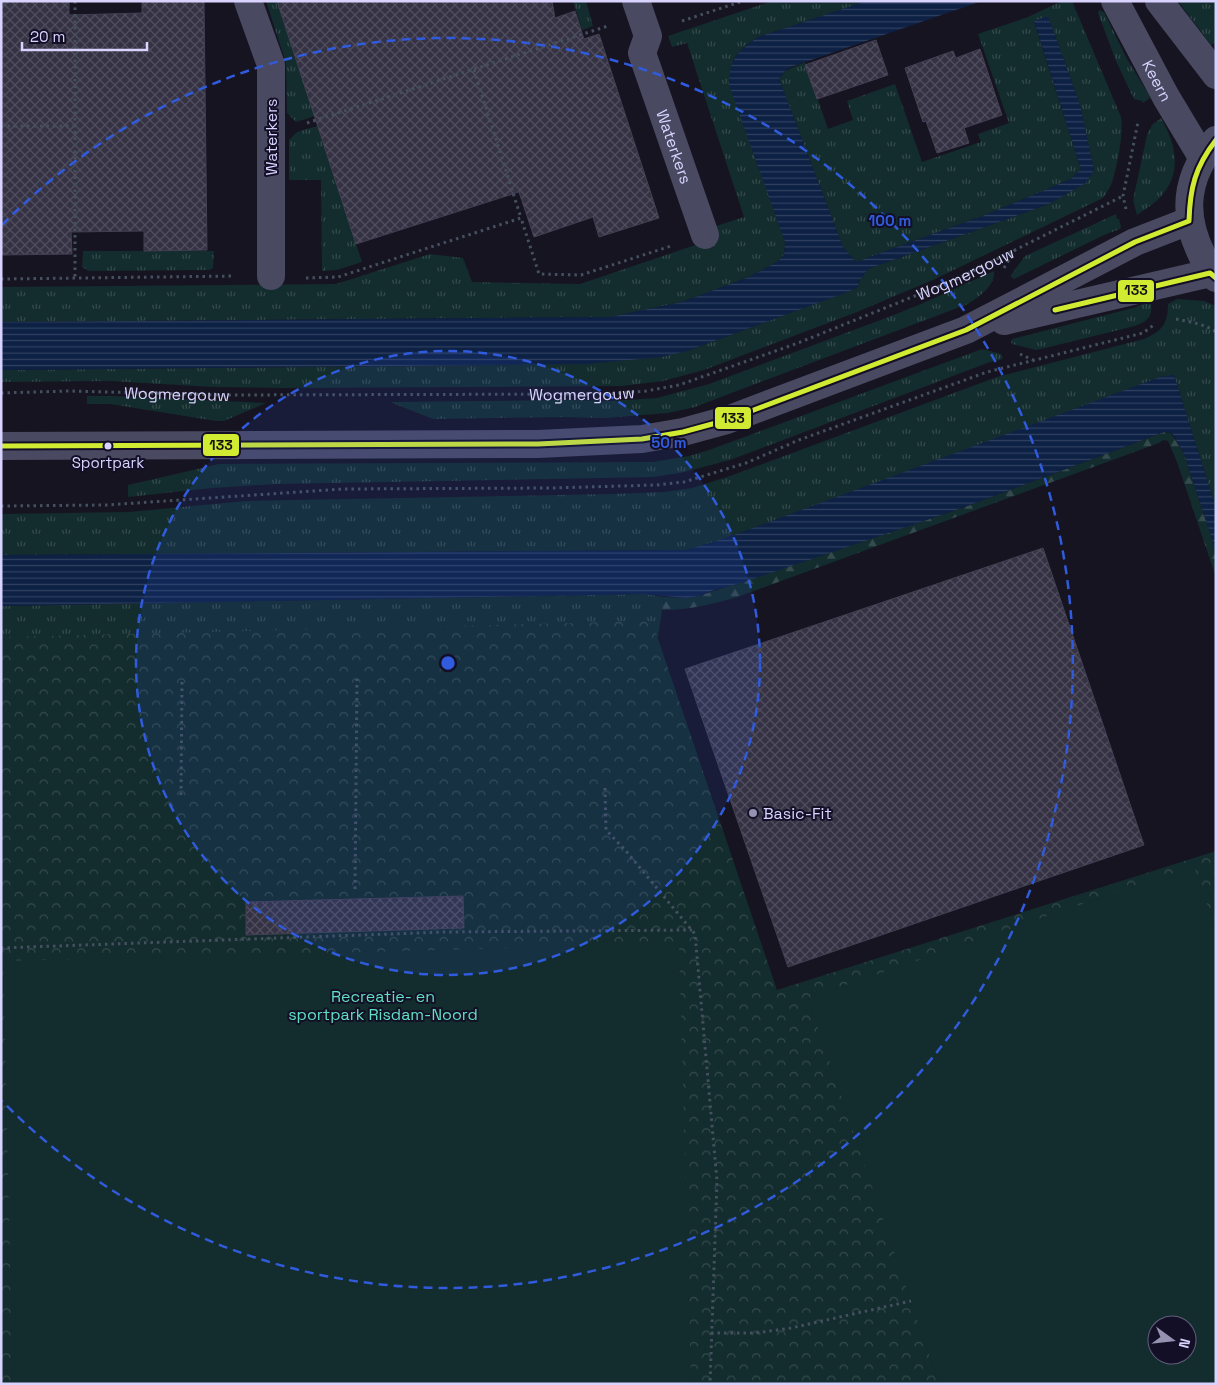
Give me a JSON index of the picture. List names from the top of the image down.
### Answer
{
  "streets": {
    "street": ["Keern", "Waterkers"],
    "path": ["Wogmergouw"]
  },
  "parks": ["Recreatie- en sportpark Risdam-Noord"],
  "places": ["Sportpark", "Basic-Fit"],
  "lines": ["transit line 133"],
  "scale_bar": "20 m",
  "north": "right",
  "rings": ["100 m", "50 m"]
}
